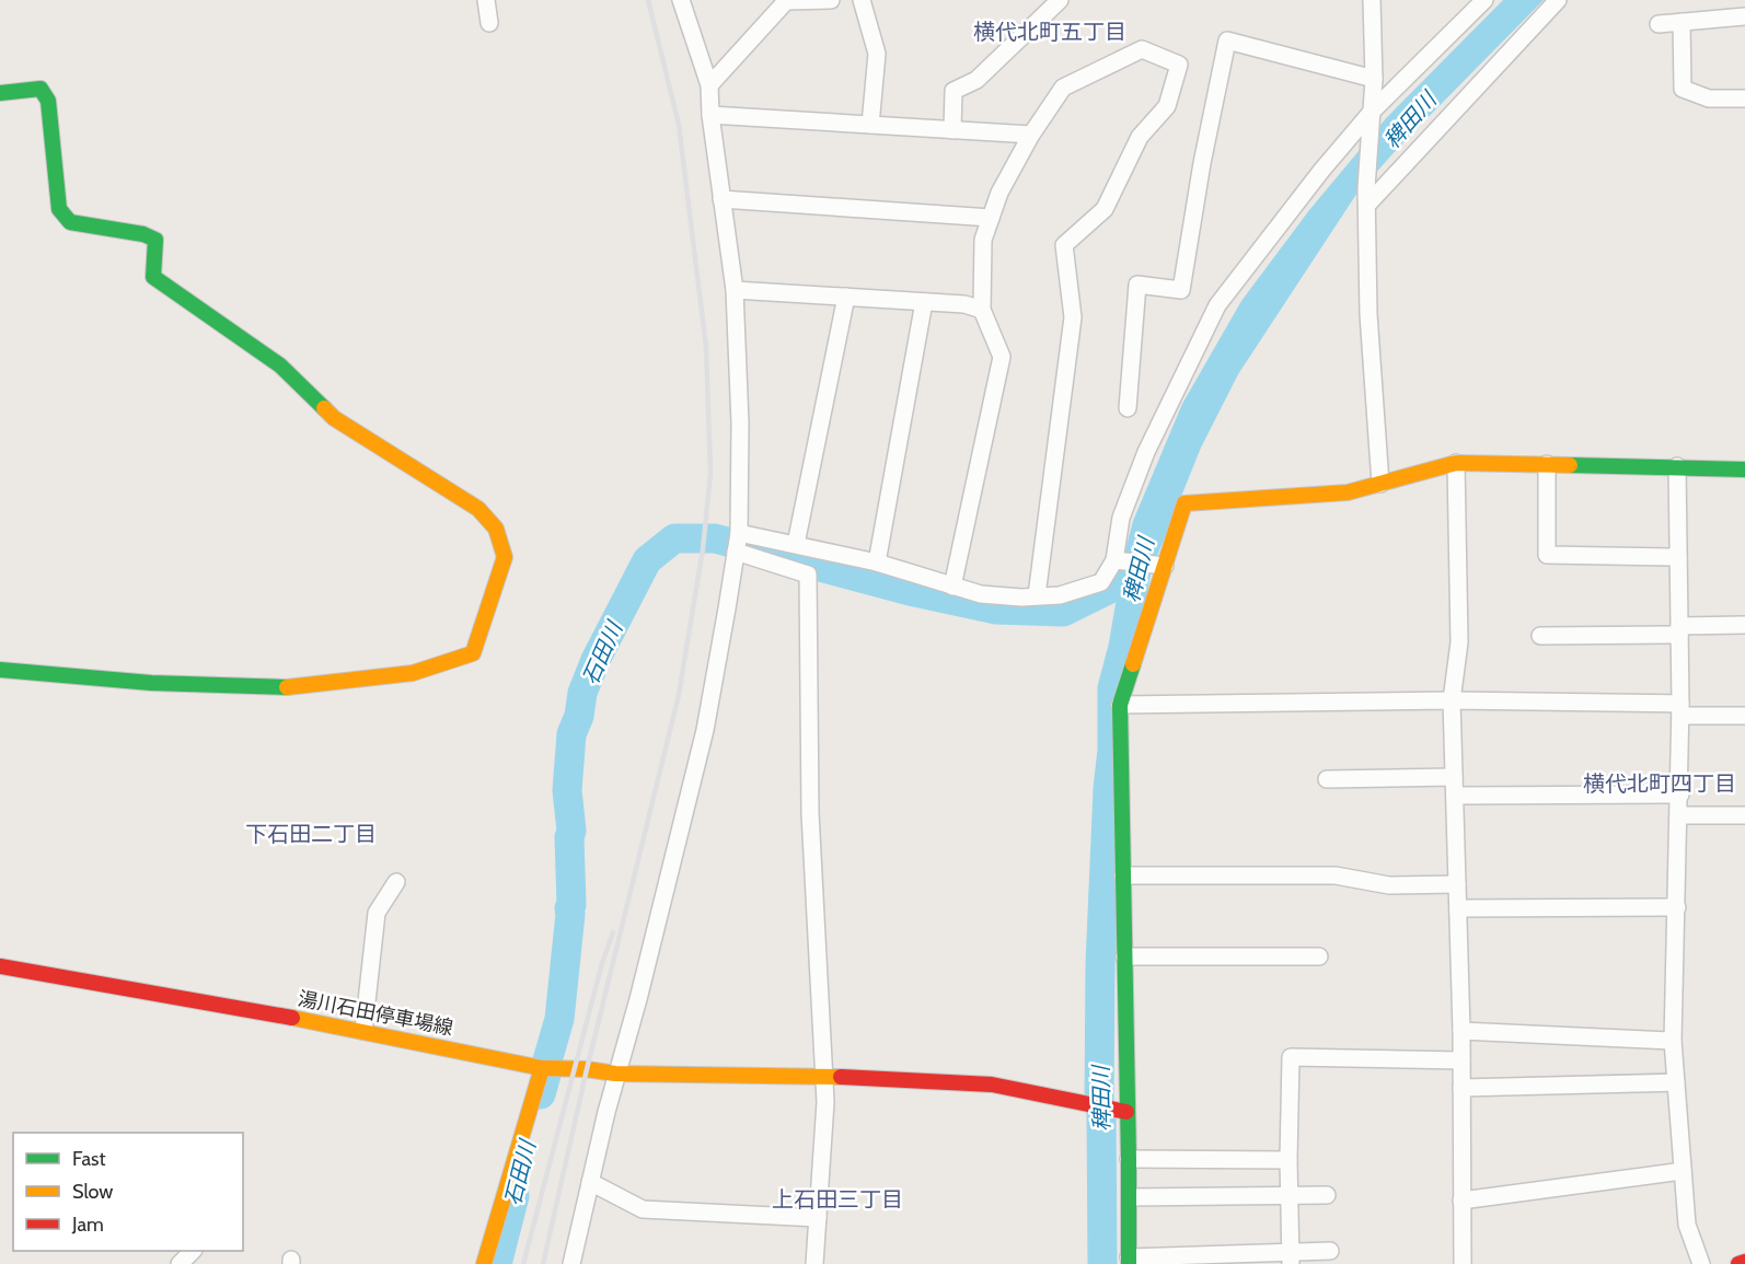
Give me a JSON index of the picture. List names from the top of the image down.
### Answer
{
  "streets": {
    "street": ["湯川石田停車場線"]
  },
  "districts": [
    "横代北町五丁目",
    "横代北町四丁目",
    "下石田二丁目",
    "上石田三丁目"
  ],
  "water": ["稗田川", "石田川"],
  "legend": ["Fast", "Slow", "Jam"]
}
